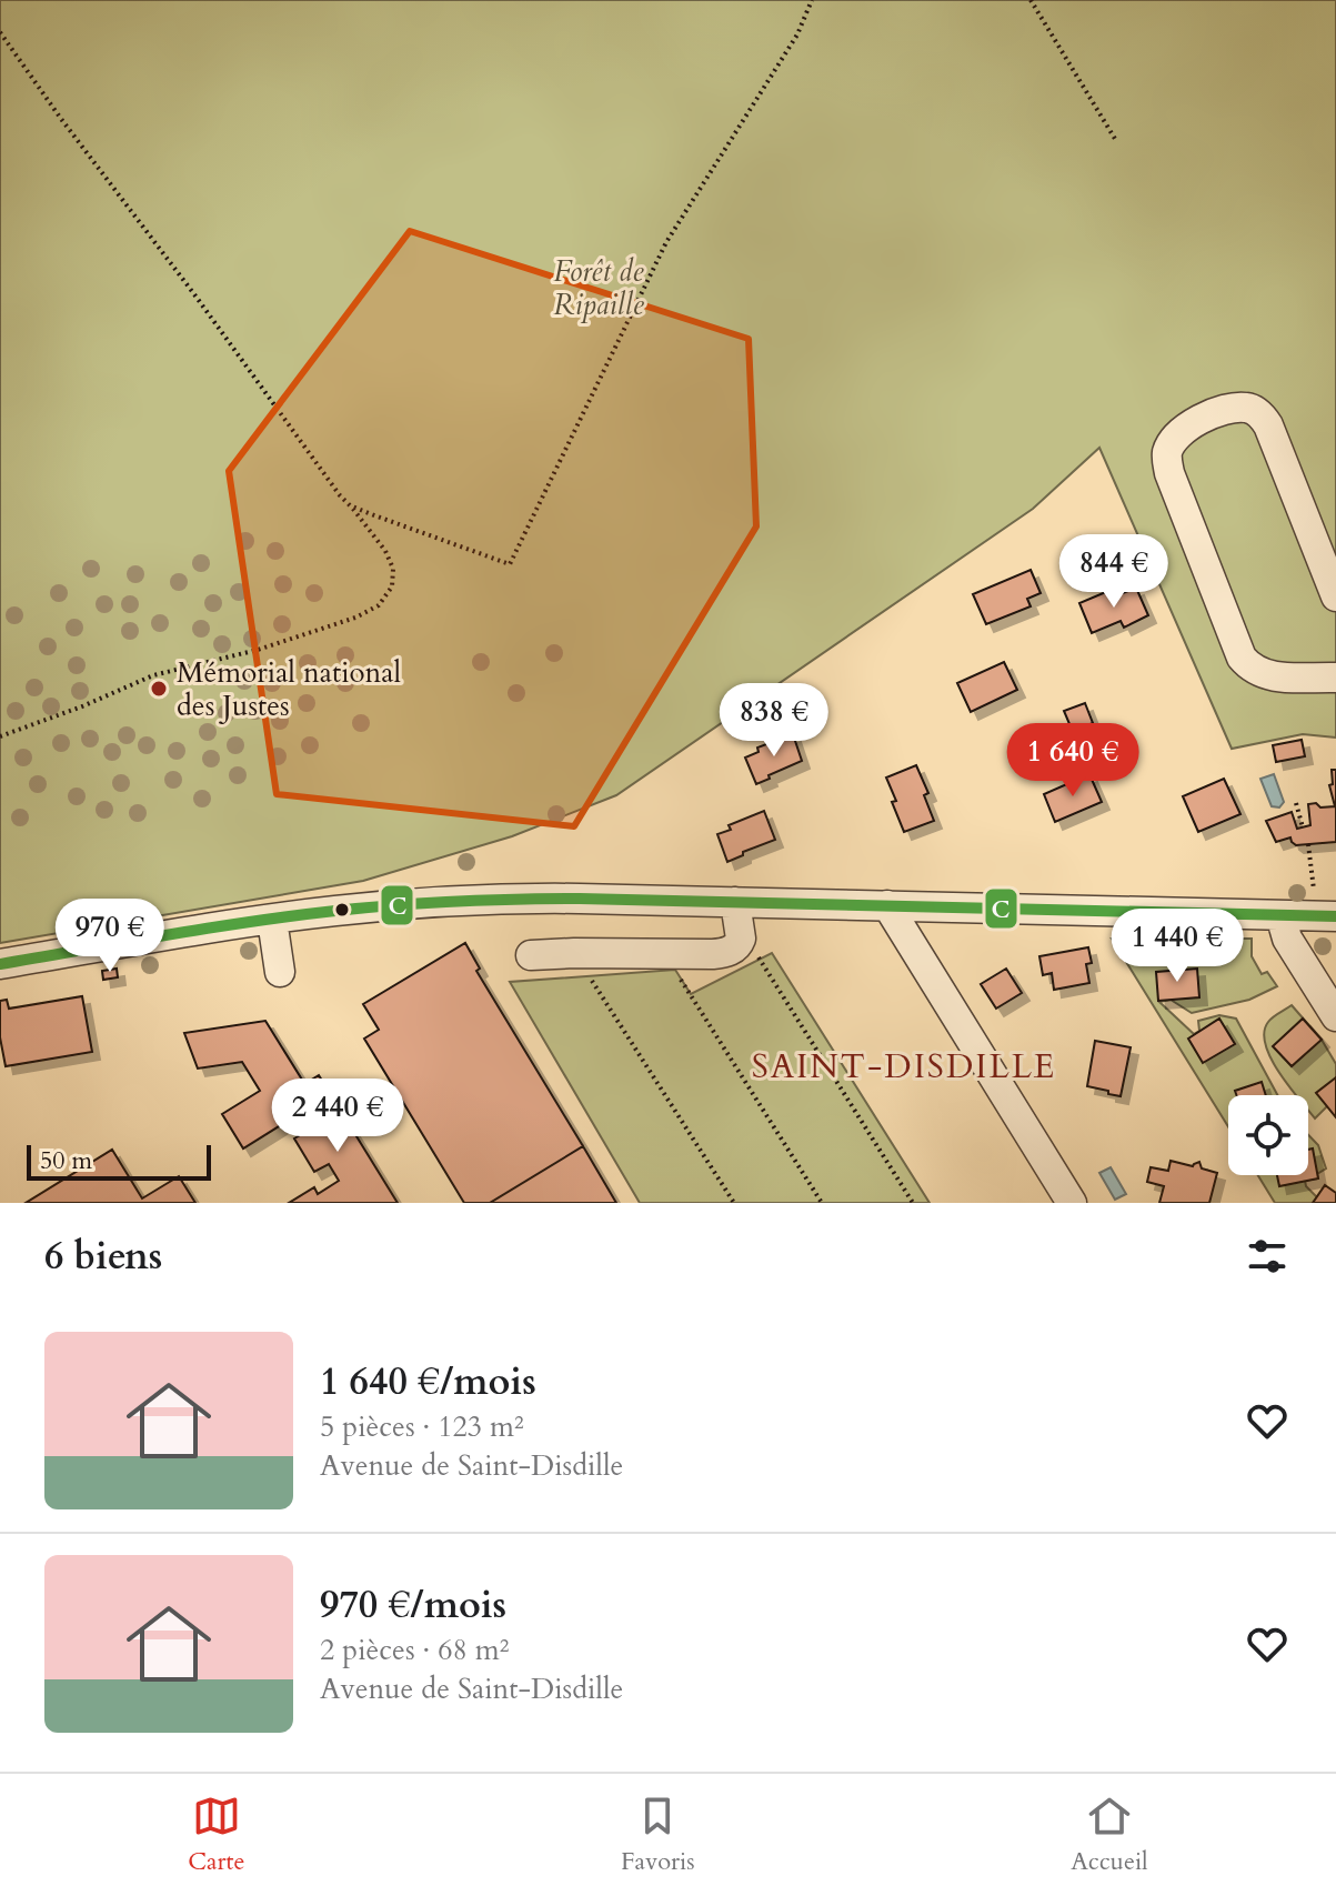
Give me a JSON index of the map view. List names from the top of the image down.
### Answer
{
  "districts": ["SAINT-DISDILLE"],
  "parks": ["Forêt de Ripaille"],
  "places": ["Mémorial national des Justes"],
  "lines": ["transit line C"],
  "scale_bar": "50 m",
  "page": {
    "price": [
      "844 €",
      "838 €",
      "1 640 €",
      "970 €",
      "1 440 €",
      "2 440 €"
    ],
    "scale": "50 m",
    "heading": "6 biens",
    "list": [
      {
        "name": "1 640 €/mois",
        "note": "5 pièces · 123 m² · Avenue de Saint-Disdille"
      },
      {
        "name": "970 €/mois",
        "note": "2 pièces · 68 m² · Avenue de Saint-Disdille"
      }
    ],
    "tabs": ["Carte", "Favoris", "Accueil"]
  }
}
